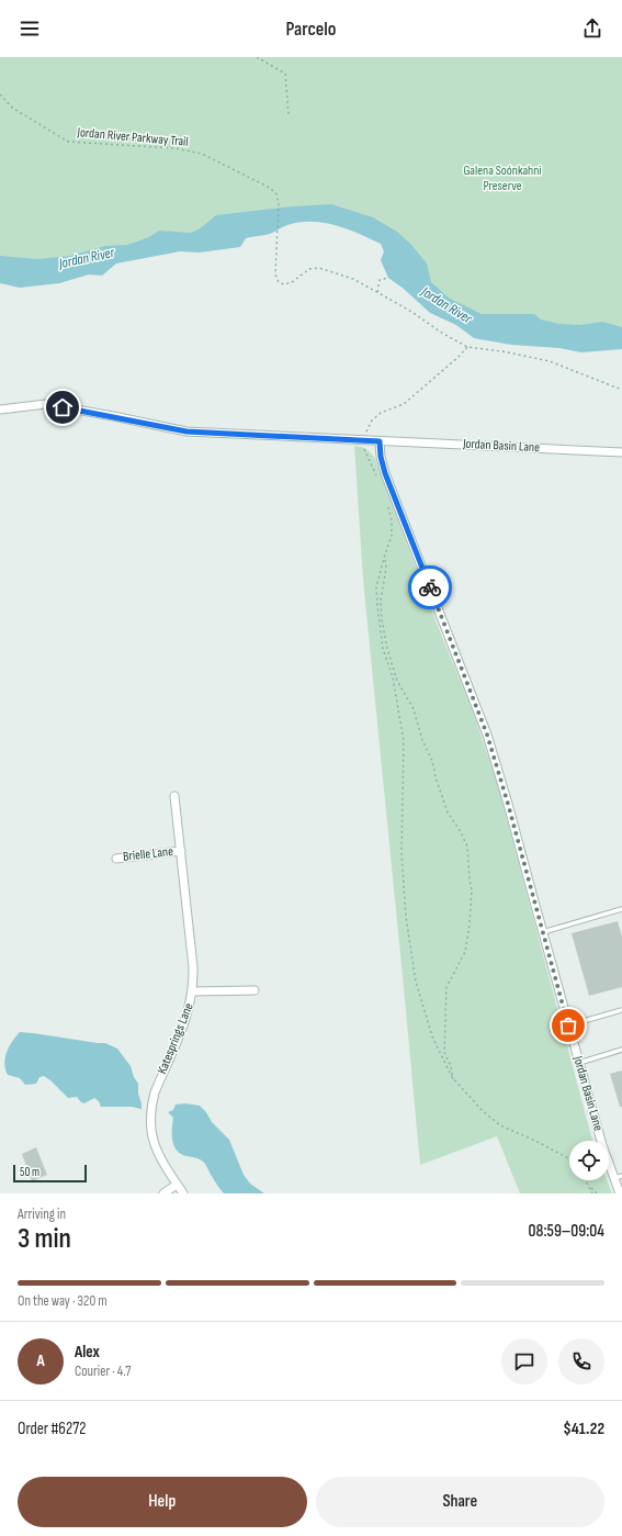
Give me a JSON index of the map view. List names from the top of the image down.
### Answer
{
  "streets": {
    "street": ["Jordan Basin Lane", "Brielle Lane", "Katesprings Lane"],
    "path": ["Jordan River Parkway Trail"]
  },
  "crossings": [
    ["Brielle Lane", "Katesprings Lane"]
  ],
  "water": ["Jordan River"],
  "parks": ["Galena Soónkahni Preserve"],
  "scale_bar": "50 m",
  "page": {
    "header": "Parcelo",
    "scale": "50 m",
    "heading": ["3 min", "Arriving in", "08:59–09:04"],
    "panel": [
      "Alex",
      "Courier · 4.7",
      "Order #6272",
      "$41.22"
    ],
    "bar": "On the way · 320 m",
    "round": "A",
    "buttons": ["Help", "Share"]
  }
}
